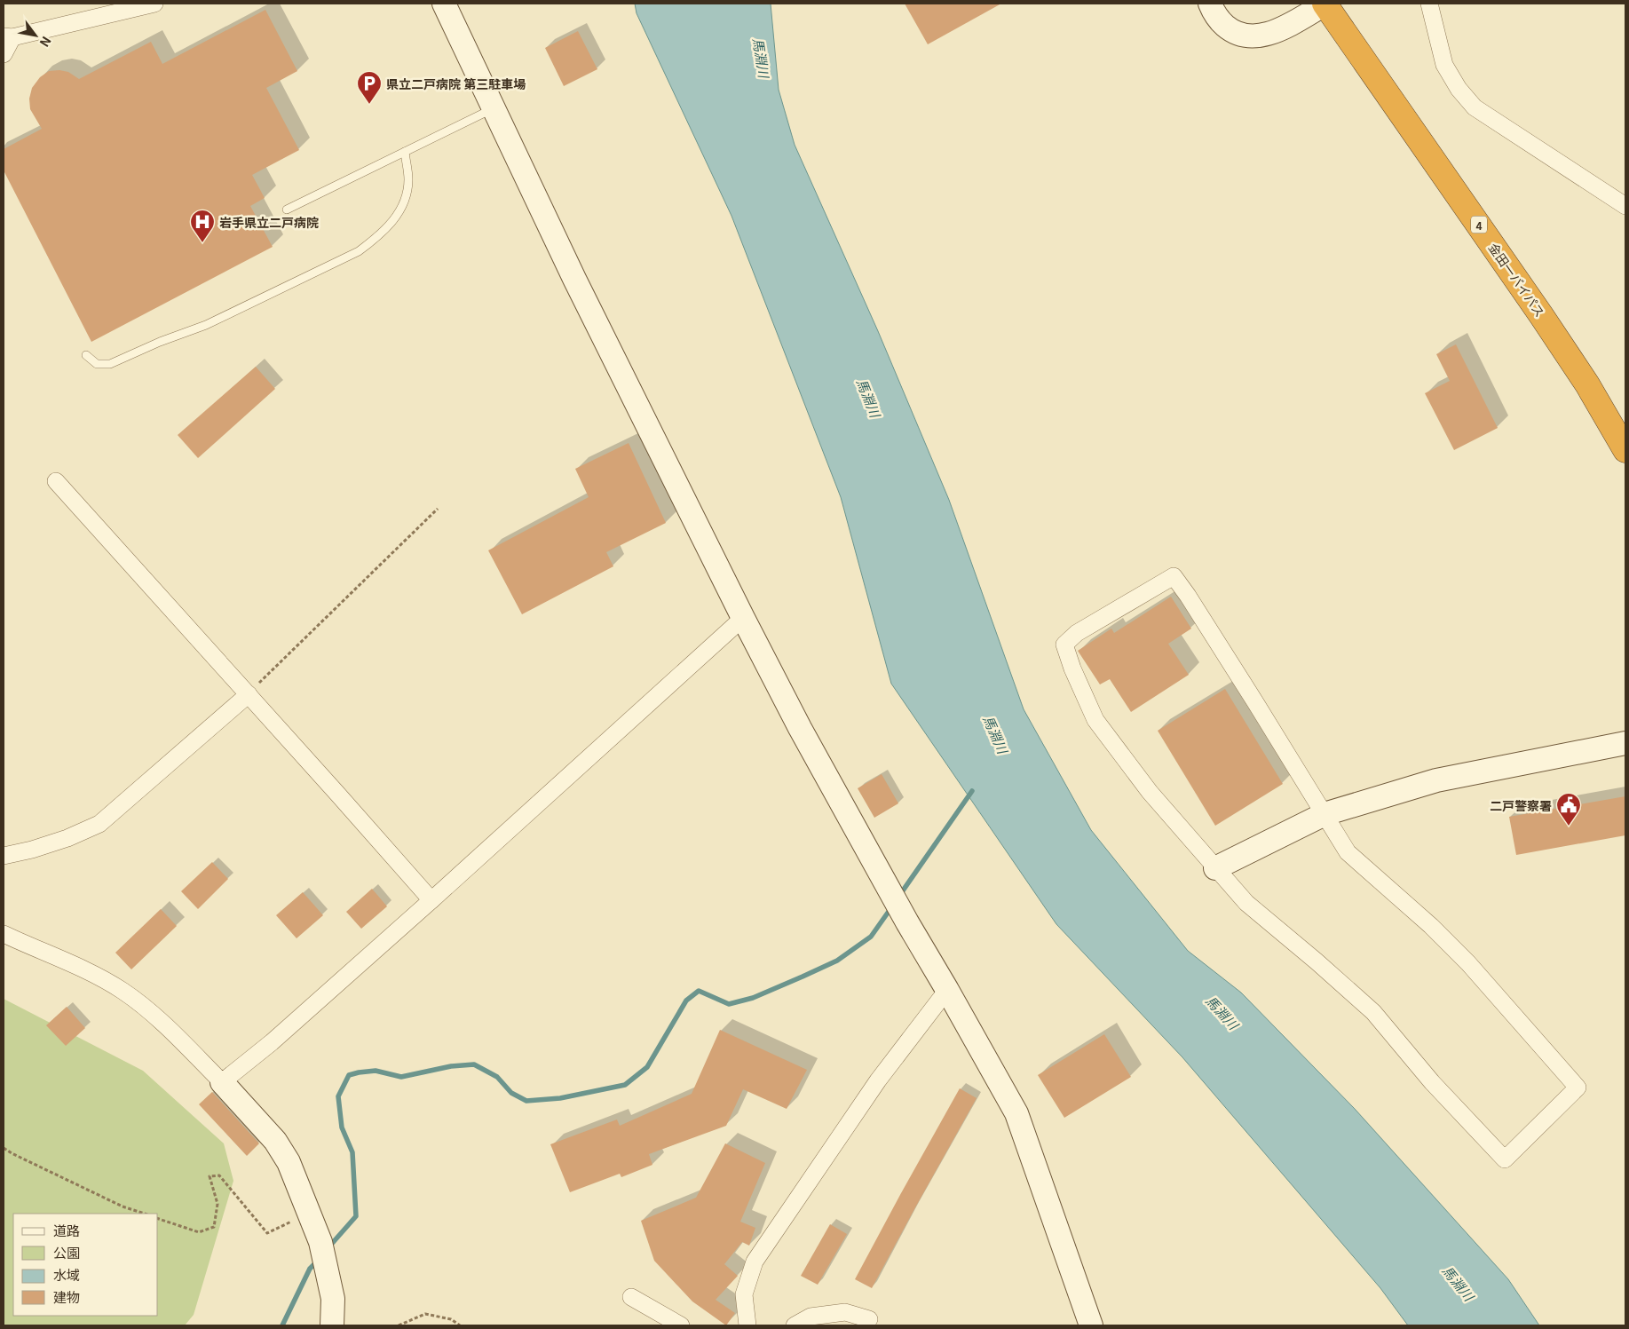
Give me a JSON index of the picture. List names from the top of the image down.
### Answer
{
  "streets": {
    "highway": ["4", "金田一バイパス"]
  },
  "water": ["馬淵川"],
  "places": {
    "parking": ["県立二戸病院 第三駐車場"],
    "hospital": ["岩手県立二戸病院"],
    "public building": ["二戸警察署"]
  },
  "legend": [
    "道路",
    "公園",
    "水域",
    "建物"
  ],
  "north": "bottom right"
}
